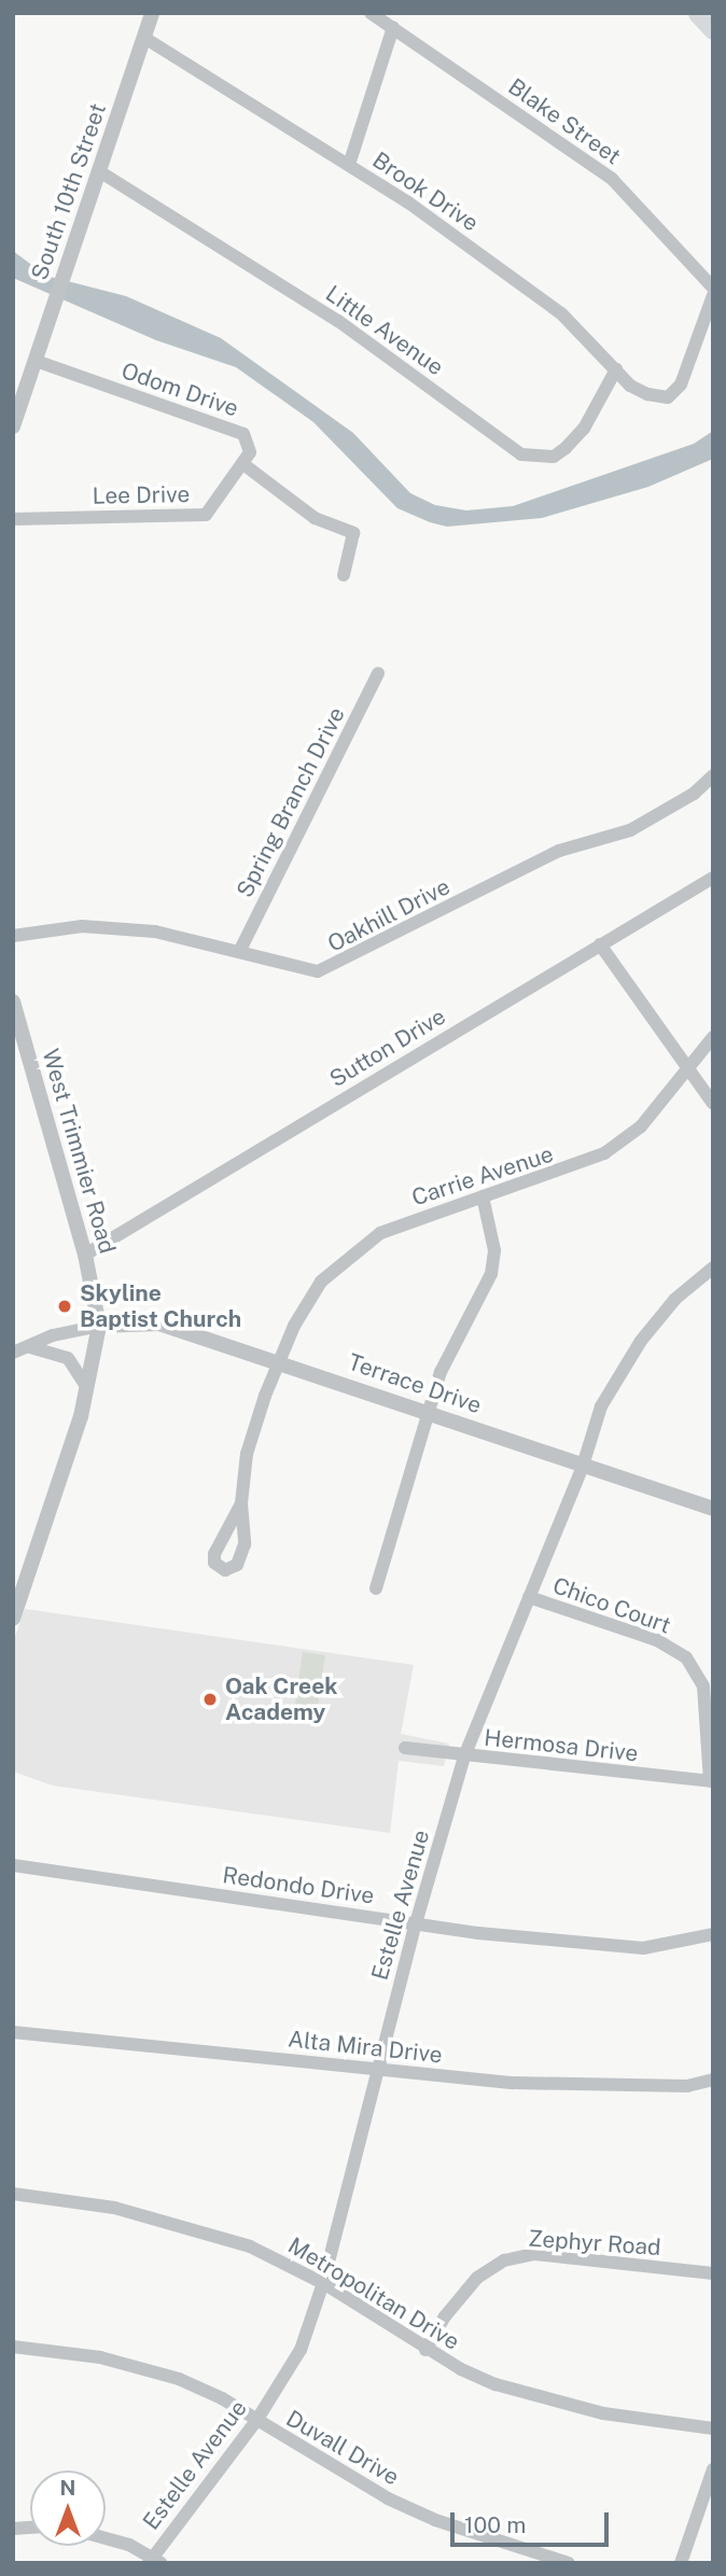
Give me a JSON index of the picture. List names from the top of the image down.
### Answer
{
  "streets": {
    "street": [
      "Blake Street",
      "South 10th Street",
      "Brook Drive",
      "Little Avenue",
      "Odom Drive",
      "Lee Drive",
      "Spring Branch Drive",
      "Oakhill Drive",
      "Sutton Drive",
      "West Trimmier Road",
      "Carrie Avenue",
      "Terrace Drive",
      "Chico Court",
      "Hermosa Drive",
      "Redondo Drive",
      "Estelle Avenue",
      "Alta Mira Drive",
      "Zephyr Road",
      "Metropolitan Drive",
      "Duvall Drive"
    ]
  },
  "crossings": [
    ["South 10th Street", "Brook Drive"],
    ["South 10th Street", "Little Avenue"],
    ["South 10th Street", "Odom Drive"],
    ["Brook Drive", "Little Avenue"],
    ["Odom Drive", "Lee Drive"],
    ["Spring Branch Drive", "Oakhill Drive"],
    ["Sutton Drive", "West Trimmier Road"],
    ["West Trimmier Road", "Terrace Drive"],
    ["Carrie Avenue", "Terrace Drive"],
    ["Terrace Drive", "Estelle Avenue"],
    ["Chico Court", "Hermosa Drive"],
    ["Chico Court", "Estelle Avenue"],
    ["Hermosa Drive", "Estelle Avenue"],
    ["Redondo Drive", "Estelle Avenue"],
    ["Estelle Avenue", "Alta Mira Drive"],
    ["Estelle Avenue", "Metropolitan Drive"],
    ["Estelle Avenue", "Duvall Drive"],
    ["Zephyr Road", "Metropolitan Drive"]
  ],
  "places": ["Skyline Baptist Church", "Oak Creek Academy"],
  "scale_bar": "100 m",
  "north": "top"
}
